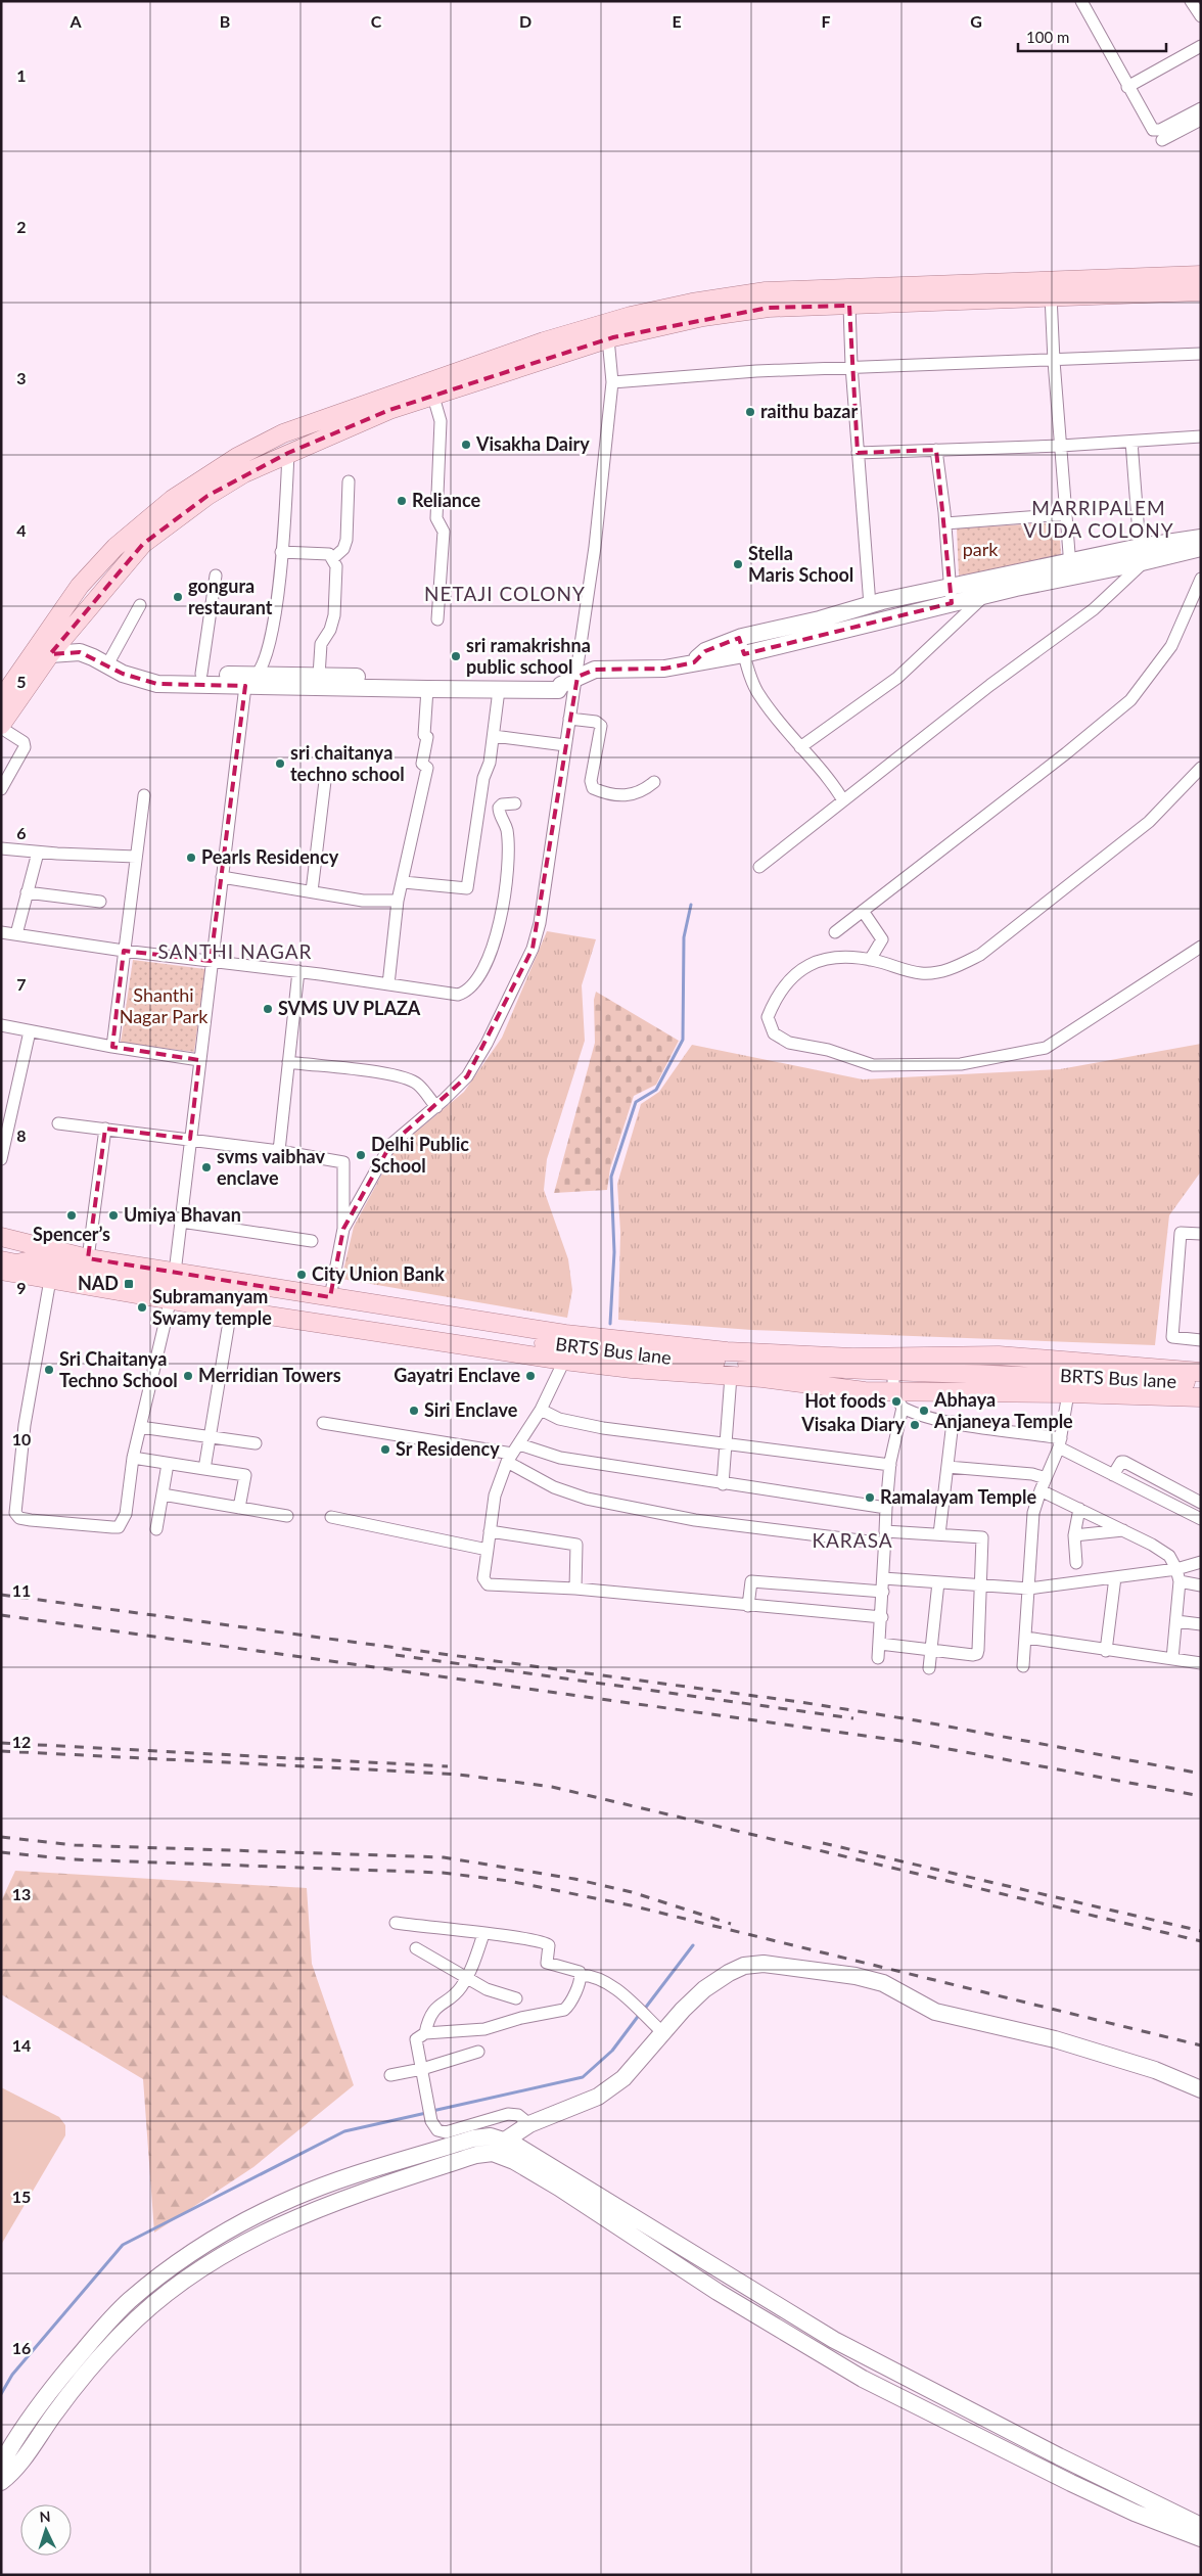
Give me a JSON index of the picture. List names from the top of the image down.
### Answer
{
  "streets": {
    "main road": ["BRTS Bus lane"]
  },
  "districts": [
    "MARRIPALEM VUDA COLONY",
    "NETAJI COLONY",
    "SANTHI NAGAR",
    "KARASA"
  ],
  "parks": ["park", "Shanthi Nagar Park"],
  "places": {
    "other": [
      "raithu bazar",
      "Visakha Dairy",
      "Reliance",
      "Stella Maris School",
      "gongura restaurant",
      "sri ramakrishna public school",
      "sri chaitanya techno school",
      "Pearls Residency",
      "SVMS UV PLAZA",
      "Delhi Public School",
      "svms vaibhav enclave",
      "Spencer’s",
      "Umiya Bhavan",
      "City Union Bank",
      "Subramanyam Swamy temple",
      "Sri Chaitanya Techno School",
      "Merridian Towers",
      "Gayatri Enclave",
      "Hot foods",
      "Siri Enclave",
      "Abhaya Anjaneya Temple",
      "Visaka Diary",
      "Sr Residency",
      "Ramalayam Temple"
    ],
    "transit": ["NAD"]
  },
  "scale_bar": "100 m",
  "north": "top",
  "grid": {
    "columns": [
      "A",
      "B",
      "C",
      "D",
      "E",
      "F",
      "G"
    ],
    "rows": [
      "1",
      "2",
      "3",
      "4",
      "5",
      "6",
      "7",
      "8",
      "9",
      "10",
      "11",
      "12",
      "13",
      "14",
      "15",
      "16"
    ]
  }
}
